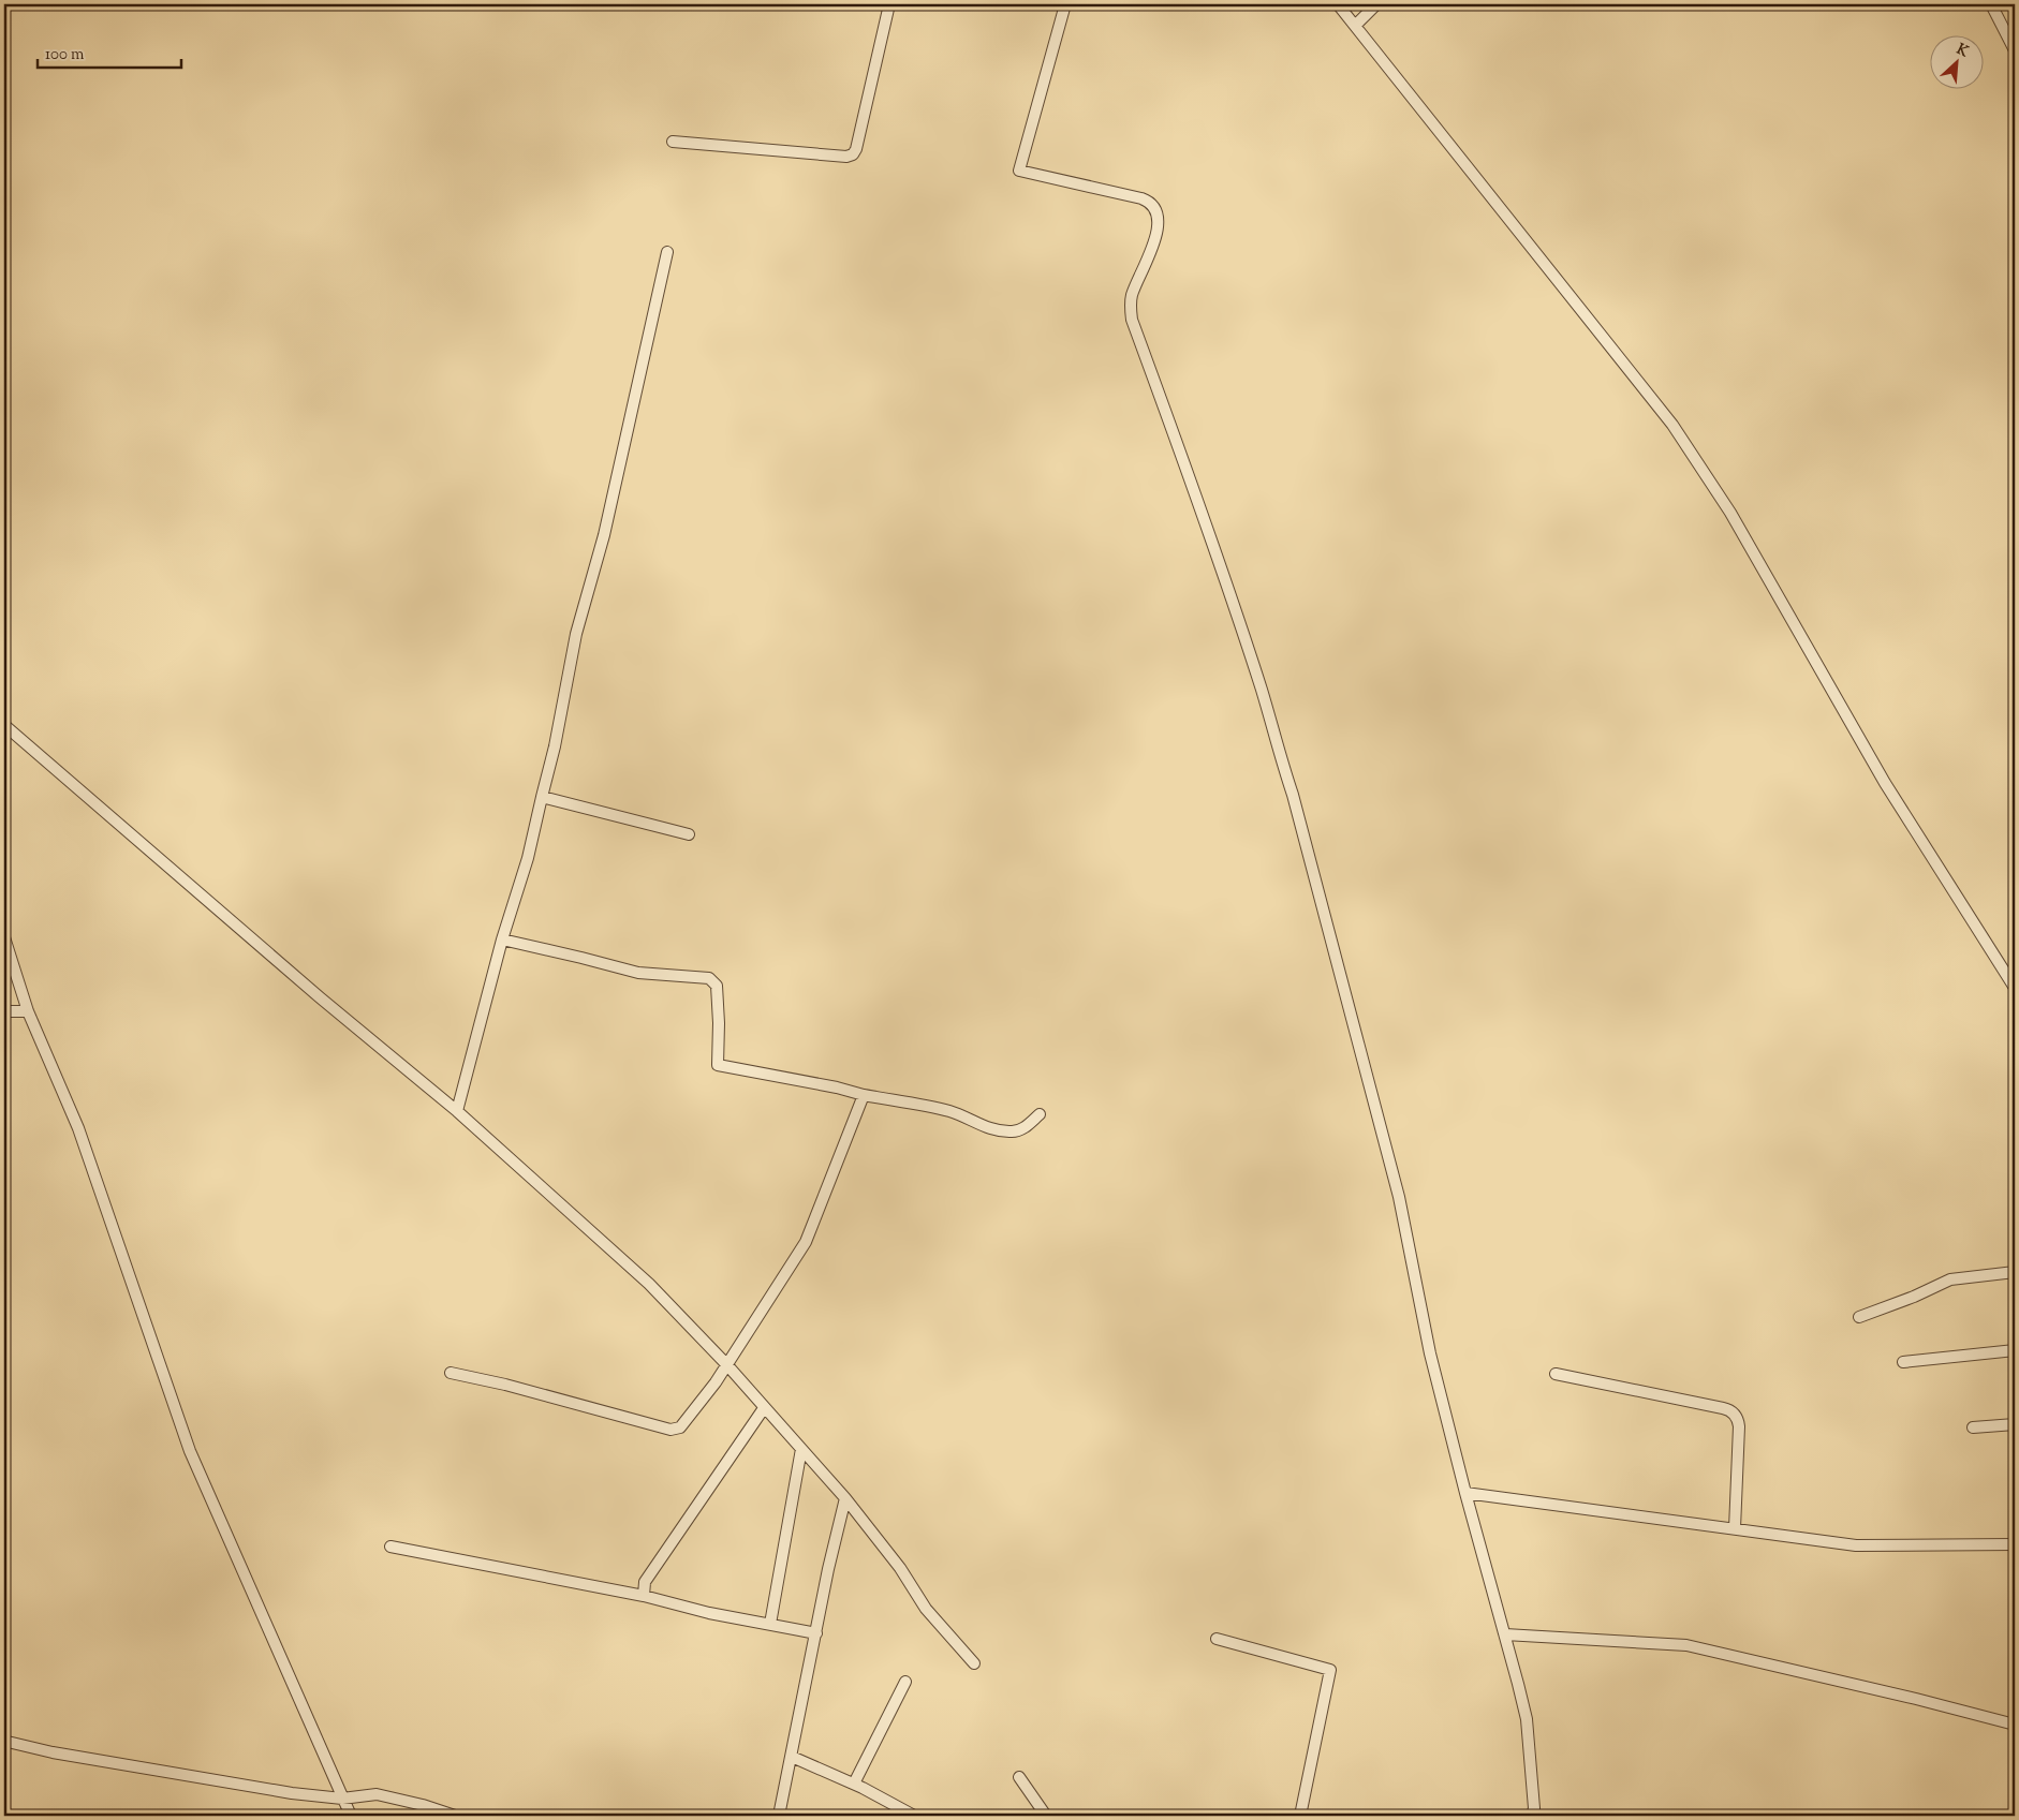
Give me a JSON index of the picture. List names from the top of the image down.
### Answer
{
  "scale_bar": "100 m",
  "north": "top right"
}
